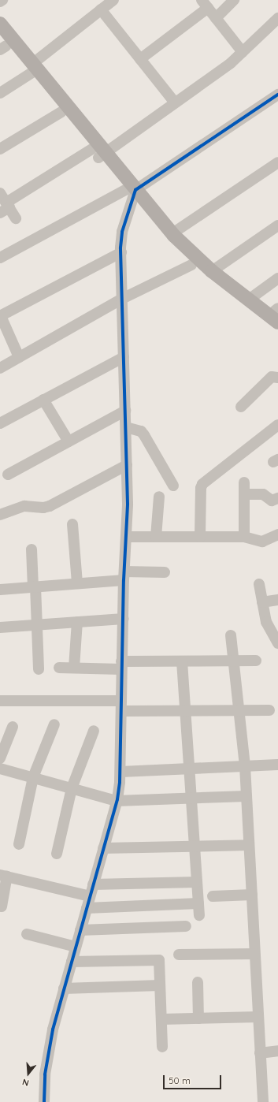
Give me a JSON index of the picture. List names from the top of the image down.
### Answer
{
  "scale_bar": "50 m",
  "north": "bottom"
}
